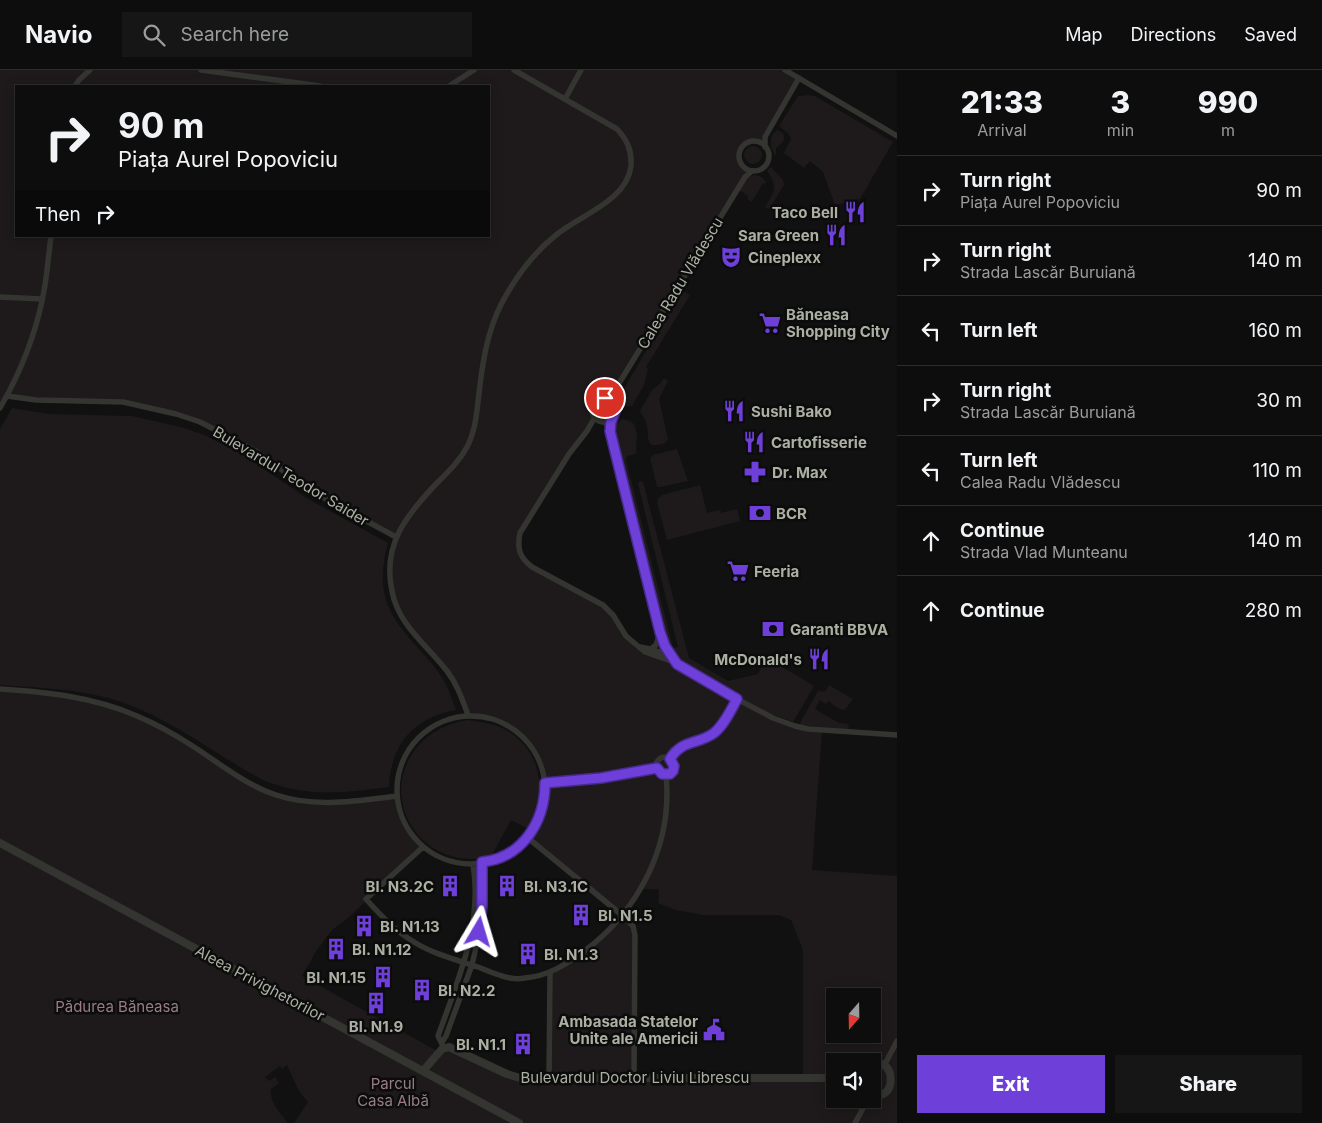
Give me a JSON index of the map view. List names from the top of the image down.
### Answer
{
  "streets": {
    "street": [
      "Calea Radu Vlădescu",
      "Bulevardul Teodor Saider",
      "Aleea Privighetorilor",
      "Bulevardul Doctor Liviu Librescu"
    ]
  },
  "parks": ["Pădurea Băneasa", "Parcul Casa Albă"],
  "places": {
    "restaurant": [
      "Taco Bell",
      "Sara Green",
      "Sushi Bako",
      "Cartofisserie",
      "McDonald's"
    ],
    "theatre": ["Cineplexx"],
    "supermarket": ["Băneasa Shopping City", "Feeria"],
    "pharmacy": ["Dr. Max"],
    "bank": ["BCR", "Garanti BBVA"],
    "building": [
      "Bl. N3.2C",
      "Bl. N3.1C",
      "Bl. N1.5",
      "Bl. N1.13",
      "Bl. N1.12",
      "Bl. N1.3",
      "Bl. N1.15",
      "Bl. N2.2",
      "Bl. N1.9",
      "Bl. N1.1"
    ],
    "public building": ["Ambasada Statelor Unite ale Americii"]
  },
  "north": "bottom",
  "page": {
    "header": "Navio",
    "search": "Search here",
    "nav": ["Map", "Directions", "Saved"],
    "eta": [
      "21:33",
      "Arrival",
      "3",
      "min",
      "990",
      "m"
    ],
    "turn": ["90 m", "Piața Aurel Popoviciu"],
    "list": [
      {
        "name": "Turn right",
        "note": "Piața Aurel Popoviciu",
        "value": "90 m"
      },
      {
        "name": "Turn right",
        "note": "Strada Lascăr Buruiană",
        "value": "140 m"
      },
      {
        "name": "Turn left",
        "value": "160 m"
      },
      {
        "name": "Turn right",
        "note": "Strada Lascăr Buruiană",
        "value": "30 m"
      },
      {
        "name": "Turn left",
        "note": "Calea Radu Vlădescu",
        "value": "110 m"
      },
      {
        "name": "Continue",
        "note": "Strada Vlad Munteanu",
        "value": "140 m"
      },
      {
        "name": "Continue",
        "value": "280 m"
      }
    ],
    "then": "Then",
    "buttons": ["Exit", "Share"]
  }
}
